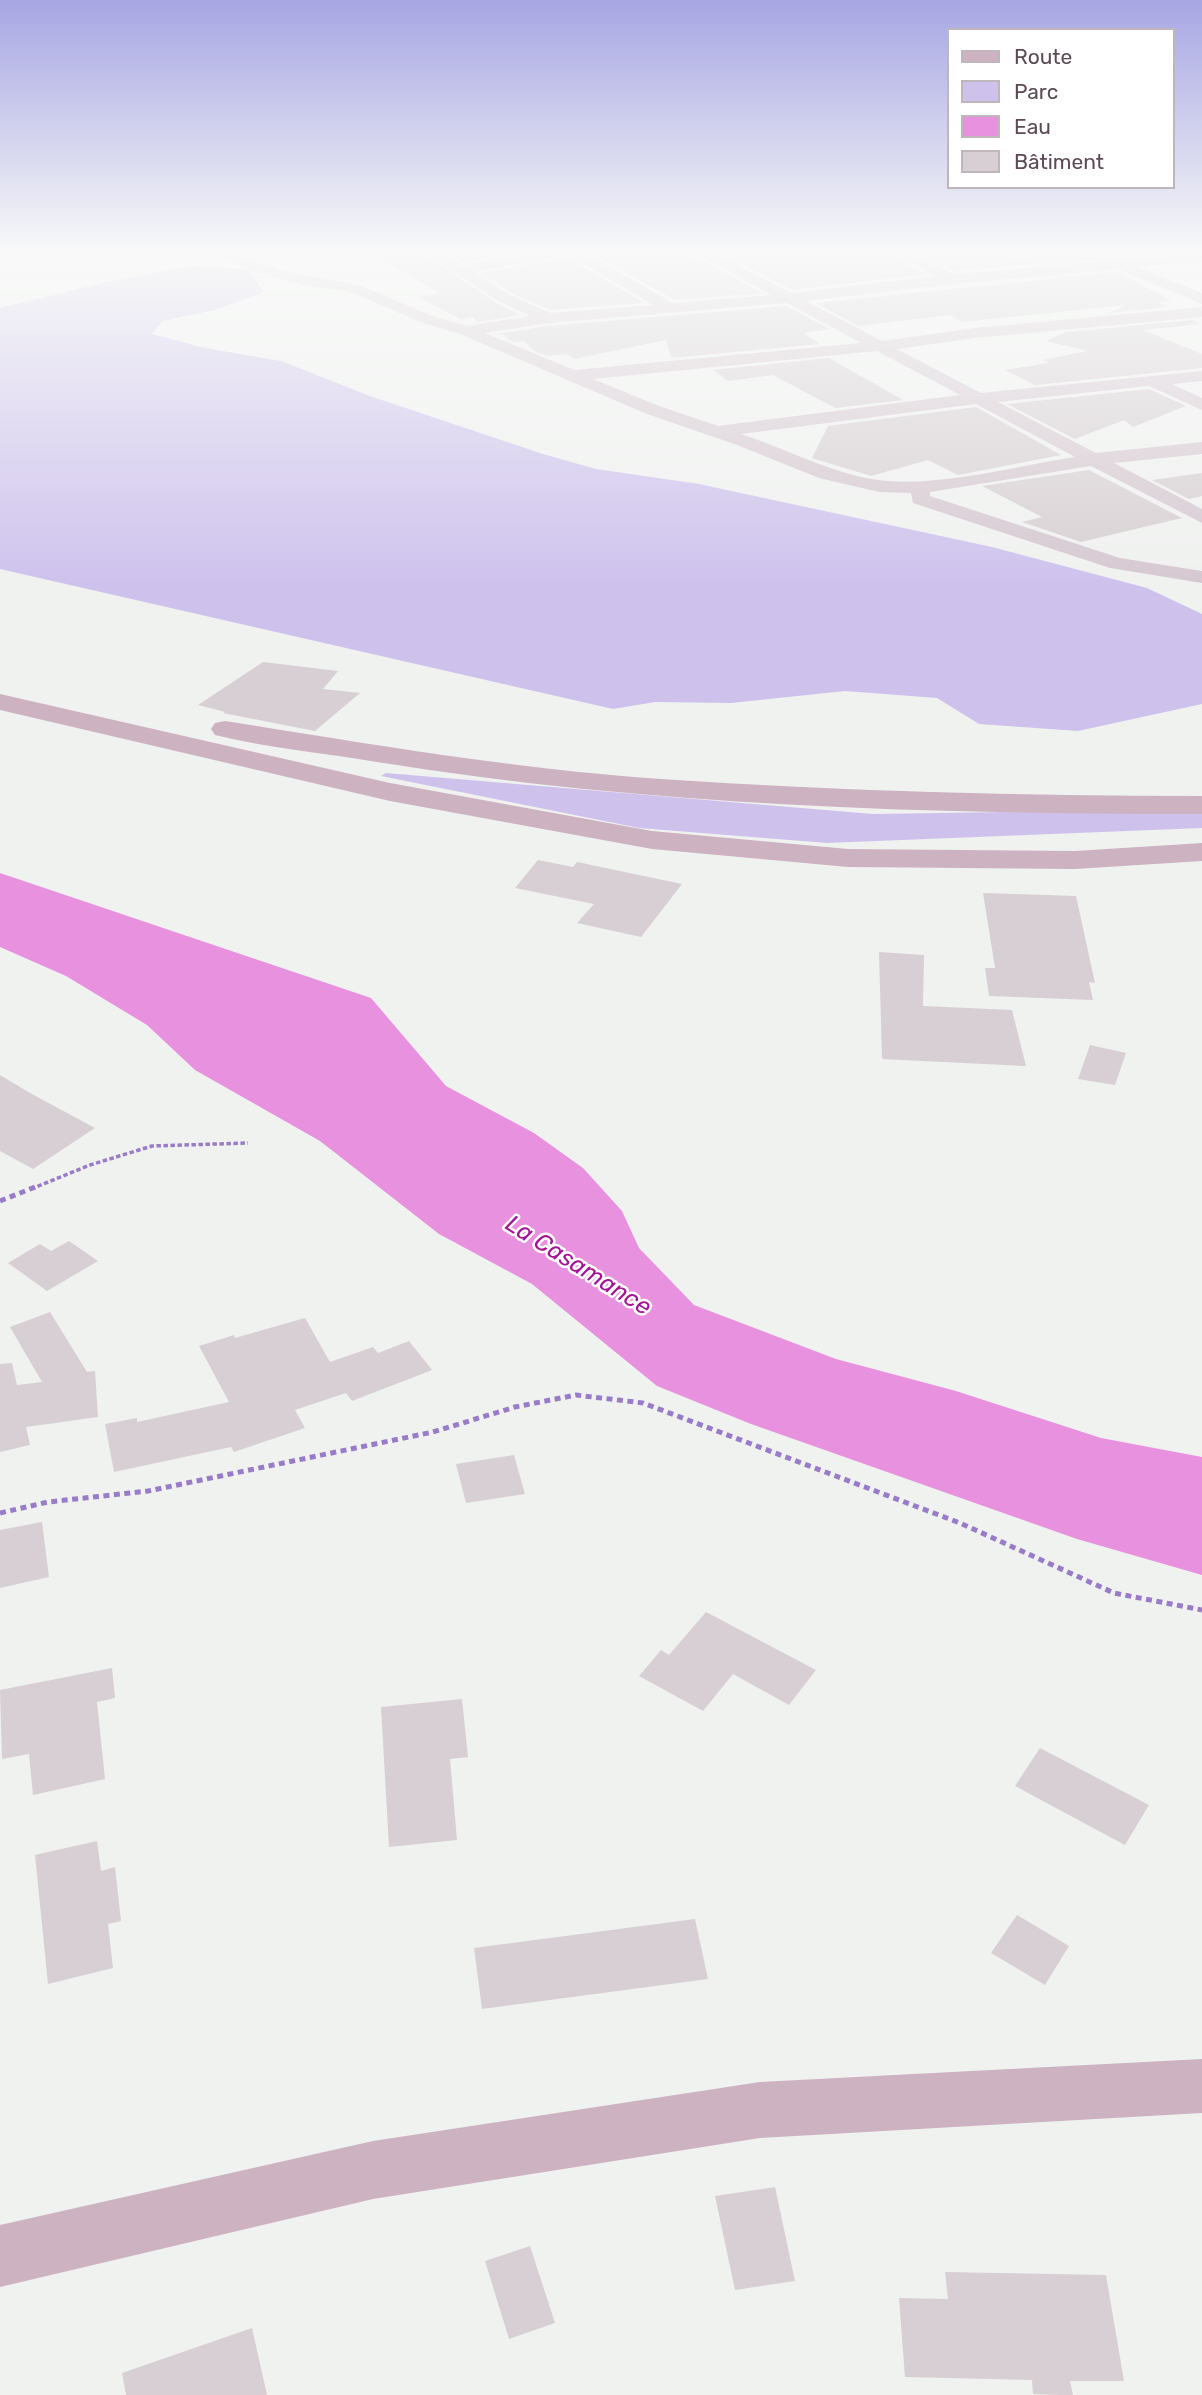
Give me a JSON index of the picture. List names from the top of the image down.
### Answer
{
  "water": ["La Casamance"],
  "legend": [
    "Route",
    "Parc",
    "Eau",
    "Bâtiment"
  ]
}
